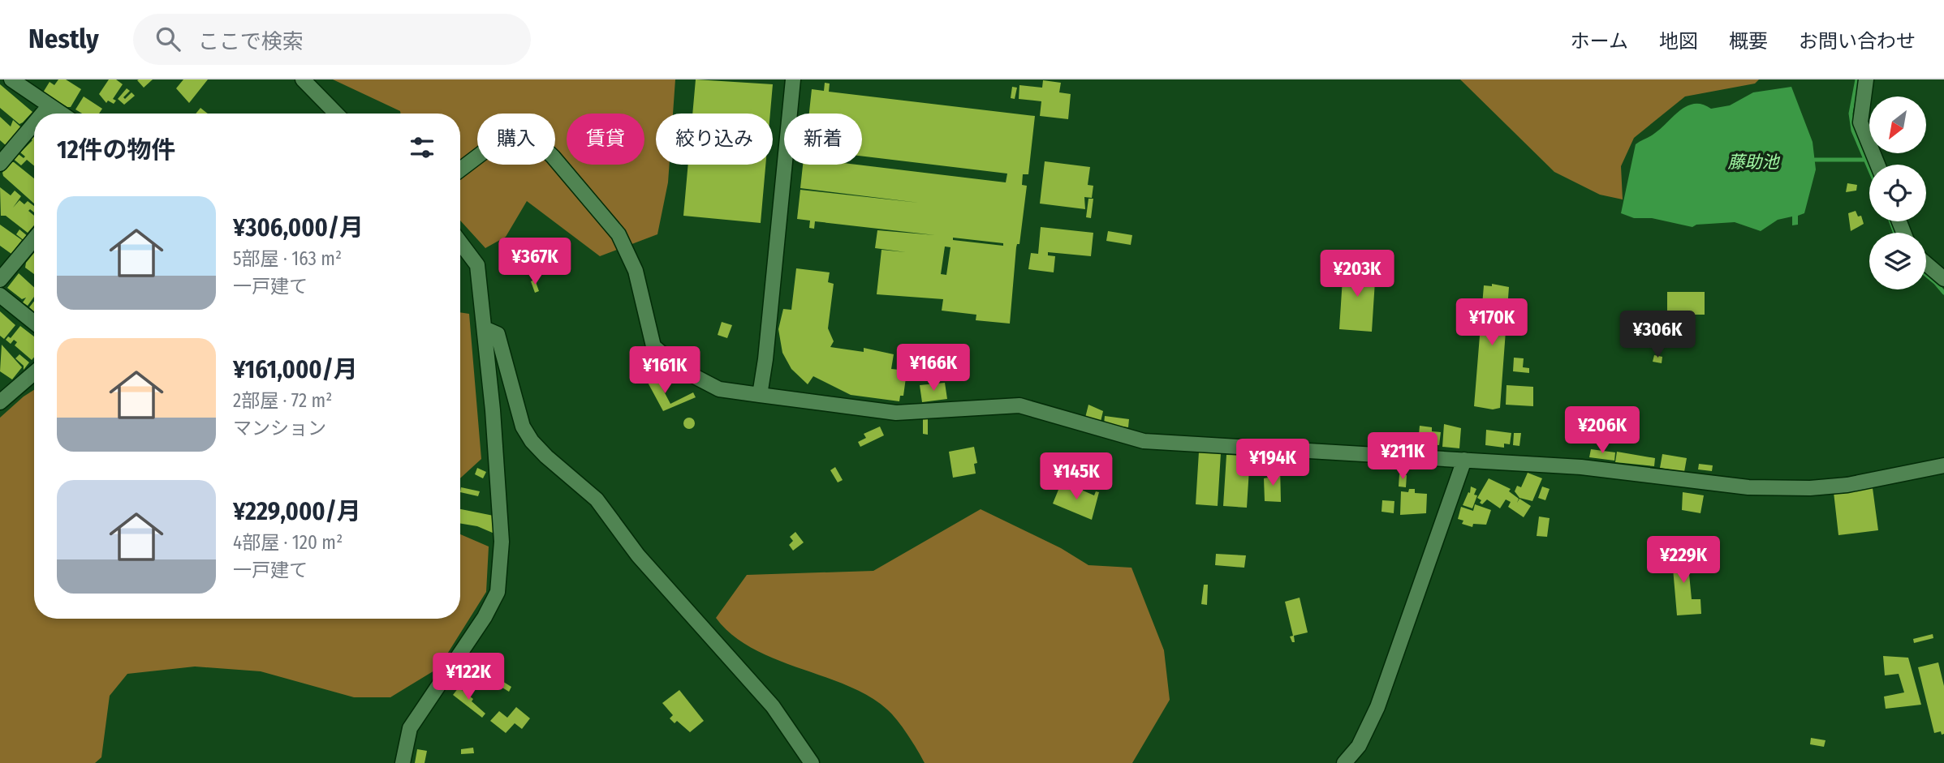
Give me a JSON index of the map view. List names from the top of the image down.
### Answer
{
  "water": ["藤助池"],
  "north": "bottom left",
  "page": {
    "header": "Nestly",
    "search": "ここで検索",
    "nav": [
      "ホーム",
      "地図",
      "概要",
      "お問い合わせ"
    ],
    "chip": [
      "購入",
      "賃貸",
      "絞り込み",
      "新着"
    ],
    "heading": "12件の物件",
    "list": [
      {
        "name": "¥306,000/月",
        "note": "5部屋 · 163 m² · 一戸建て"
      },
      {
        "name": "¥161,000/月",
        "note": "2部屋 · 72 m² · マンション"
      },
      {
        "name": "¥229,000/月",
        "note": "4部屋 · 120 m² · 一戸建て"
      }
    ],
    "price": [
      "¥367K",
      "¥203K",
      "¥170K",
      "¥306K",
      "¥166K",
      "¥161K",
      "¥206K",
      "¥211K",
      "¥194K",
      "¥145K",
      "¥229K",
      "¥122K"
    ]
  }
}
